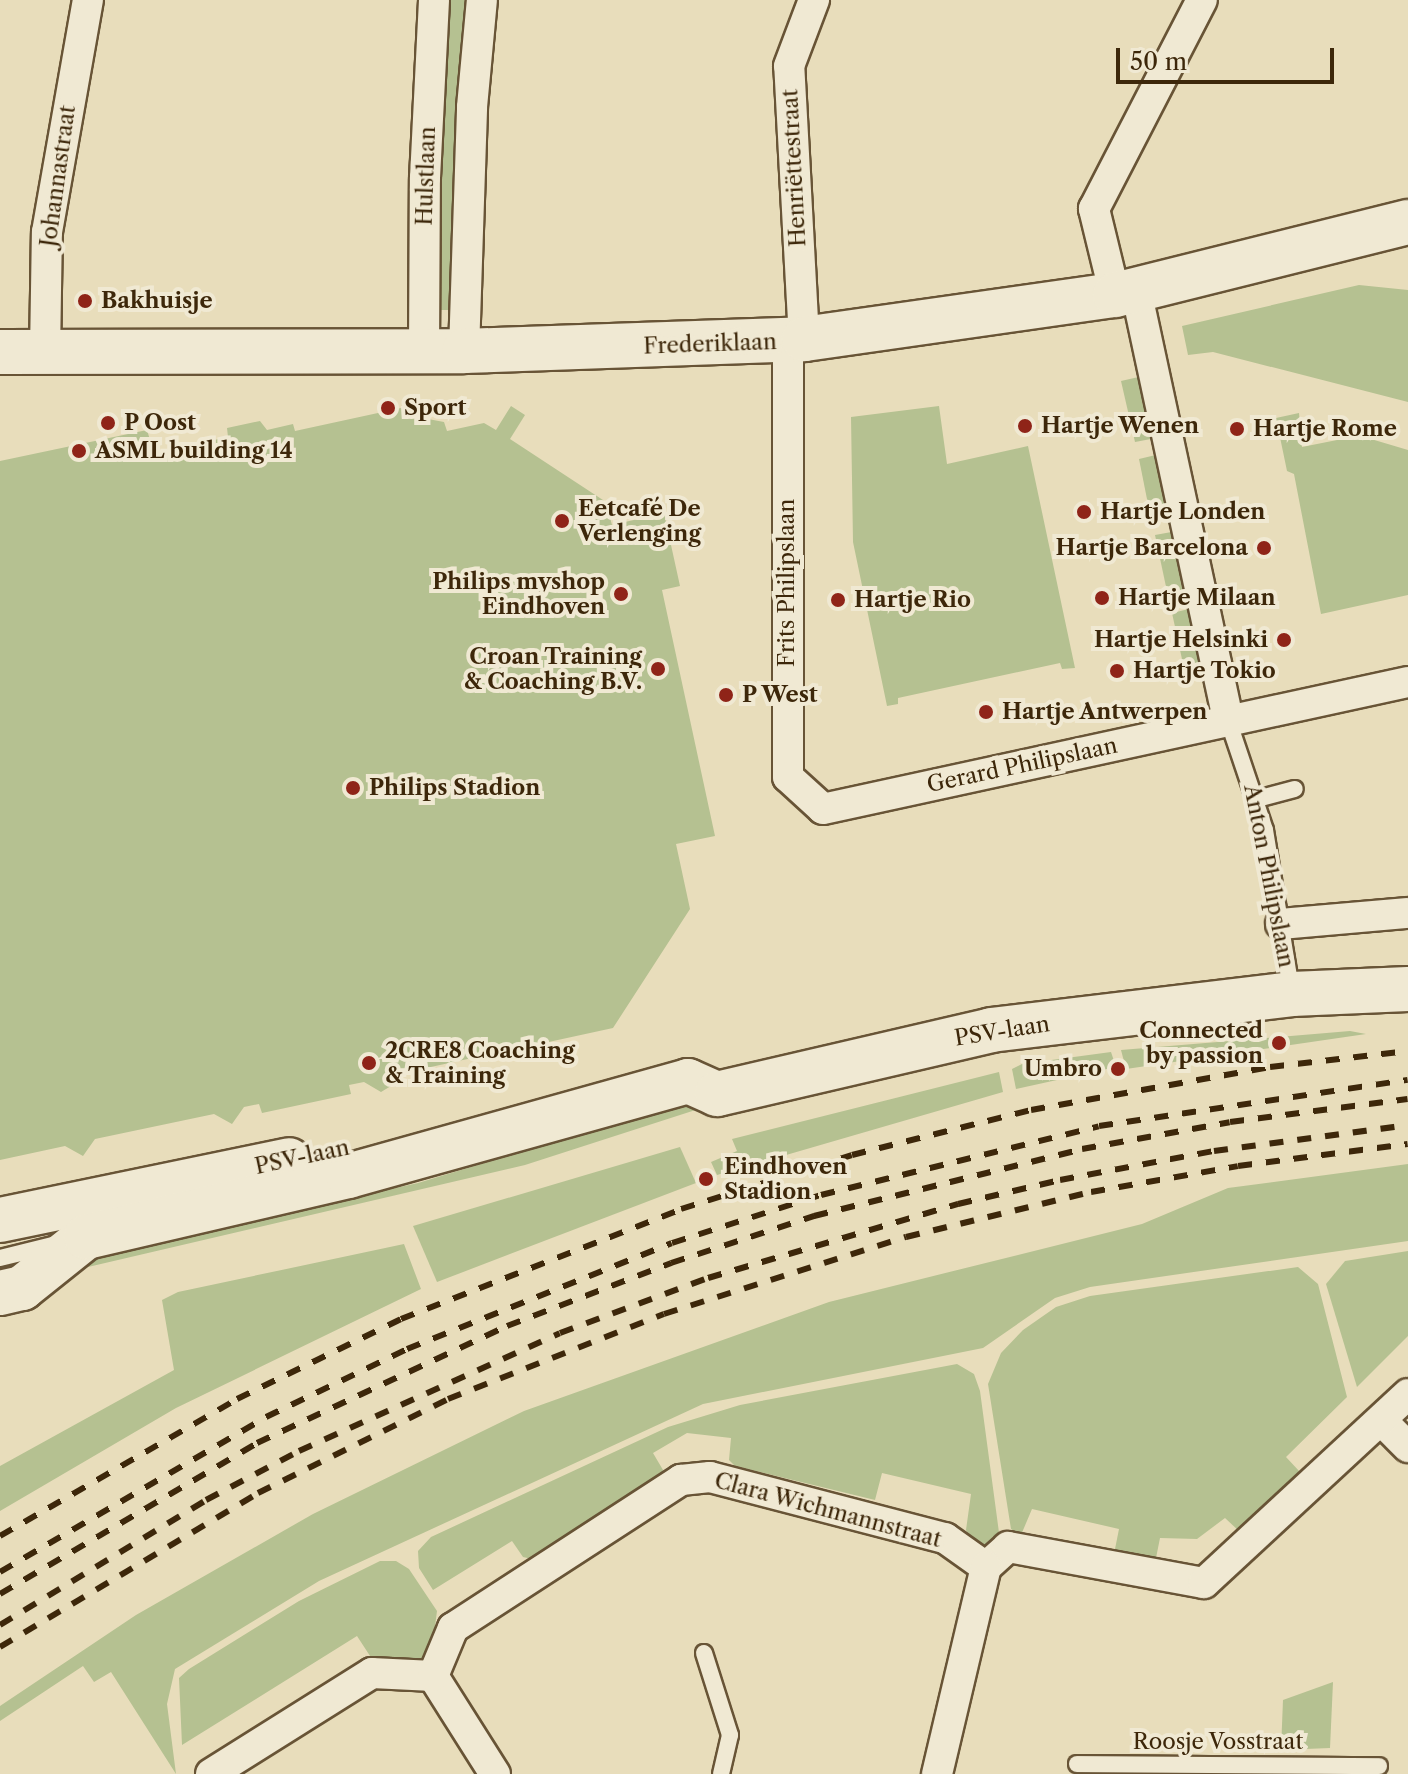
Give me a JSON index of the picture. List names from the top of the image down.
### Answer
{
  "streets": {
    "main road": ["Frederiklaan", "PSV-laan"],
    "street": [
      "Henriëttestraat",
      "Johannastraat",
      "Hulstlaan",
      "Frits Philipslaan",
      "Gerard Philipslaan",
      "Anton Philipslaan",
      "Clara Wichmannstraat"
    ],
    "lane": ["Roosje Vosstraat"]
  },
  "crossings": [
    ["Henriëttestraat", "Frederiklaan"],
    ["Henriëttestraat", "Frits Philipslaan"],
    ["Johannastraat", "Frederiklaan"],
    ["Hulstlaan", "Frederiklaan"],
    ["Frederiklaan", "Frits Philipslaan"],
    ["Frederiklaan", "Anton Philipslaan"],
    ["Frits Philipslaan", "Gerard Philipslaan"],
    ["Gerard Philipslaan", "Anton Philipslaan"],
    ["Anton Philipslaan", "PSV-laan"]
  ],
  "places": [
    "Bakhuisje",
    "Sport",
    "P Oost",
    "Hartje Wenen",
    "Hartje Rome",
    "ASML building 14",
    "Hartje Londen",
    "Eetcafé De Verlenging",
    "Hartje Barcelona",
    "Philips myshop Eindhoven",
    "Hartje Milaan",
    "Hartje Rio",
    "Hartje Helsinki",
    "Croan Training & Coaching B.V.",
    "Hartje Tokio",
    "P West",
    "Hartje Antwerpen",
    "Philips Stadion",
    "Connected by passion",
    "2CRE8 Coaching & Training",
    "Umbro",
    "Eindhoven Stadion"
  ],
  "scale_bar": "50 m"
}
